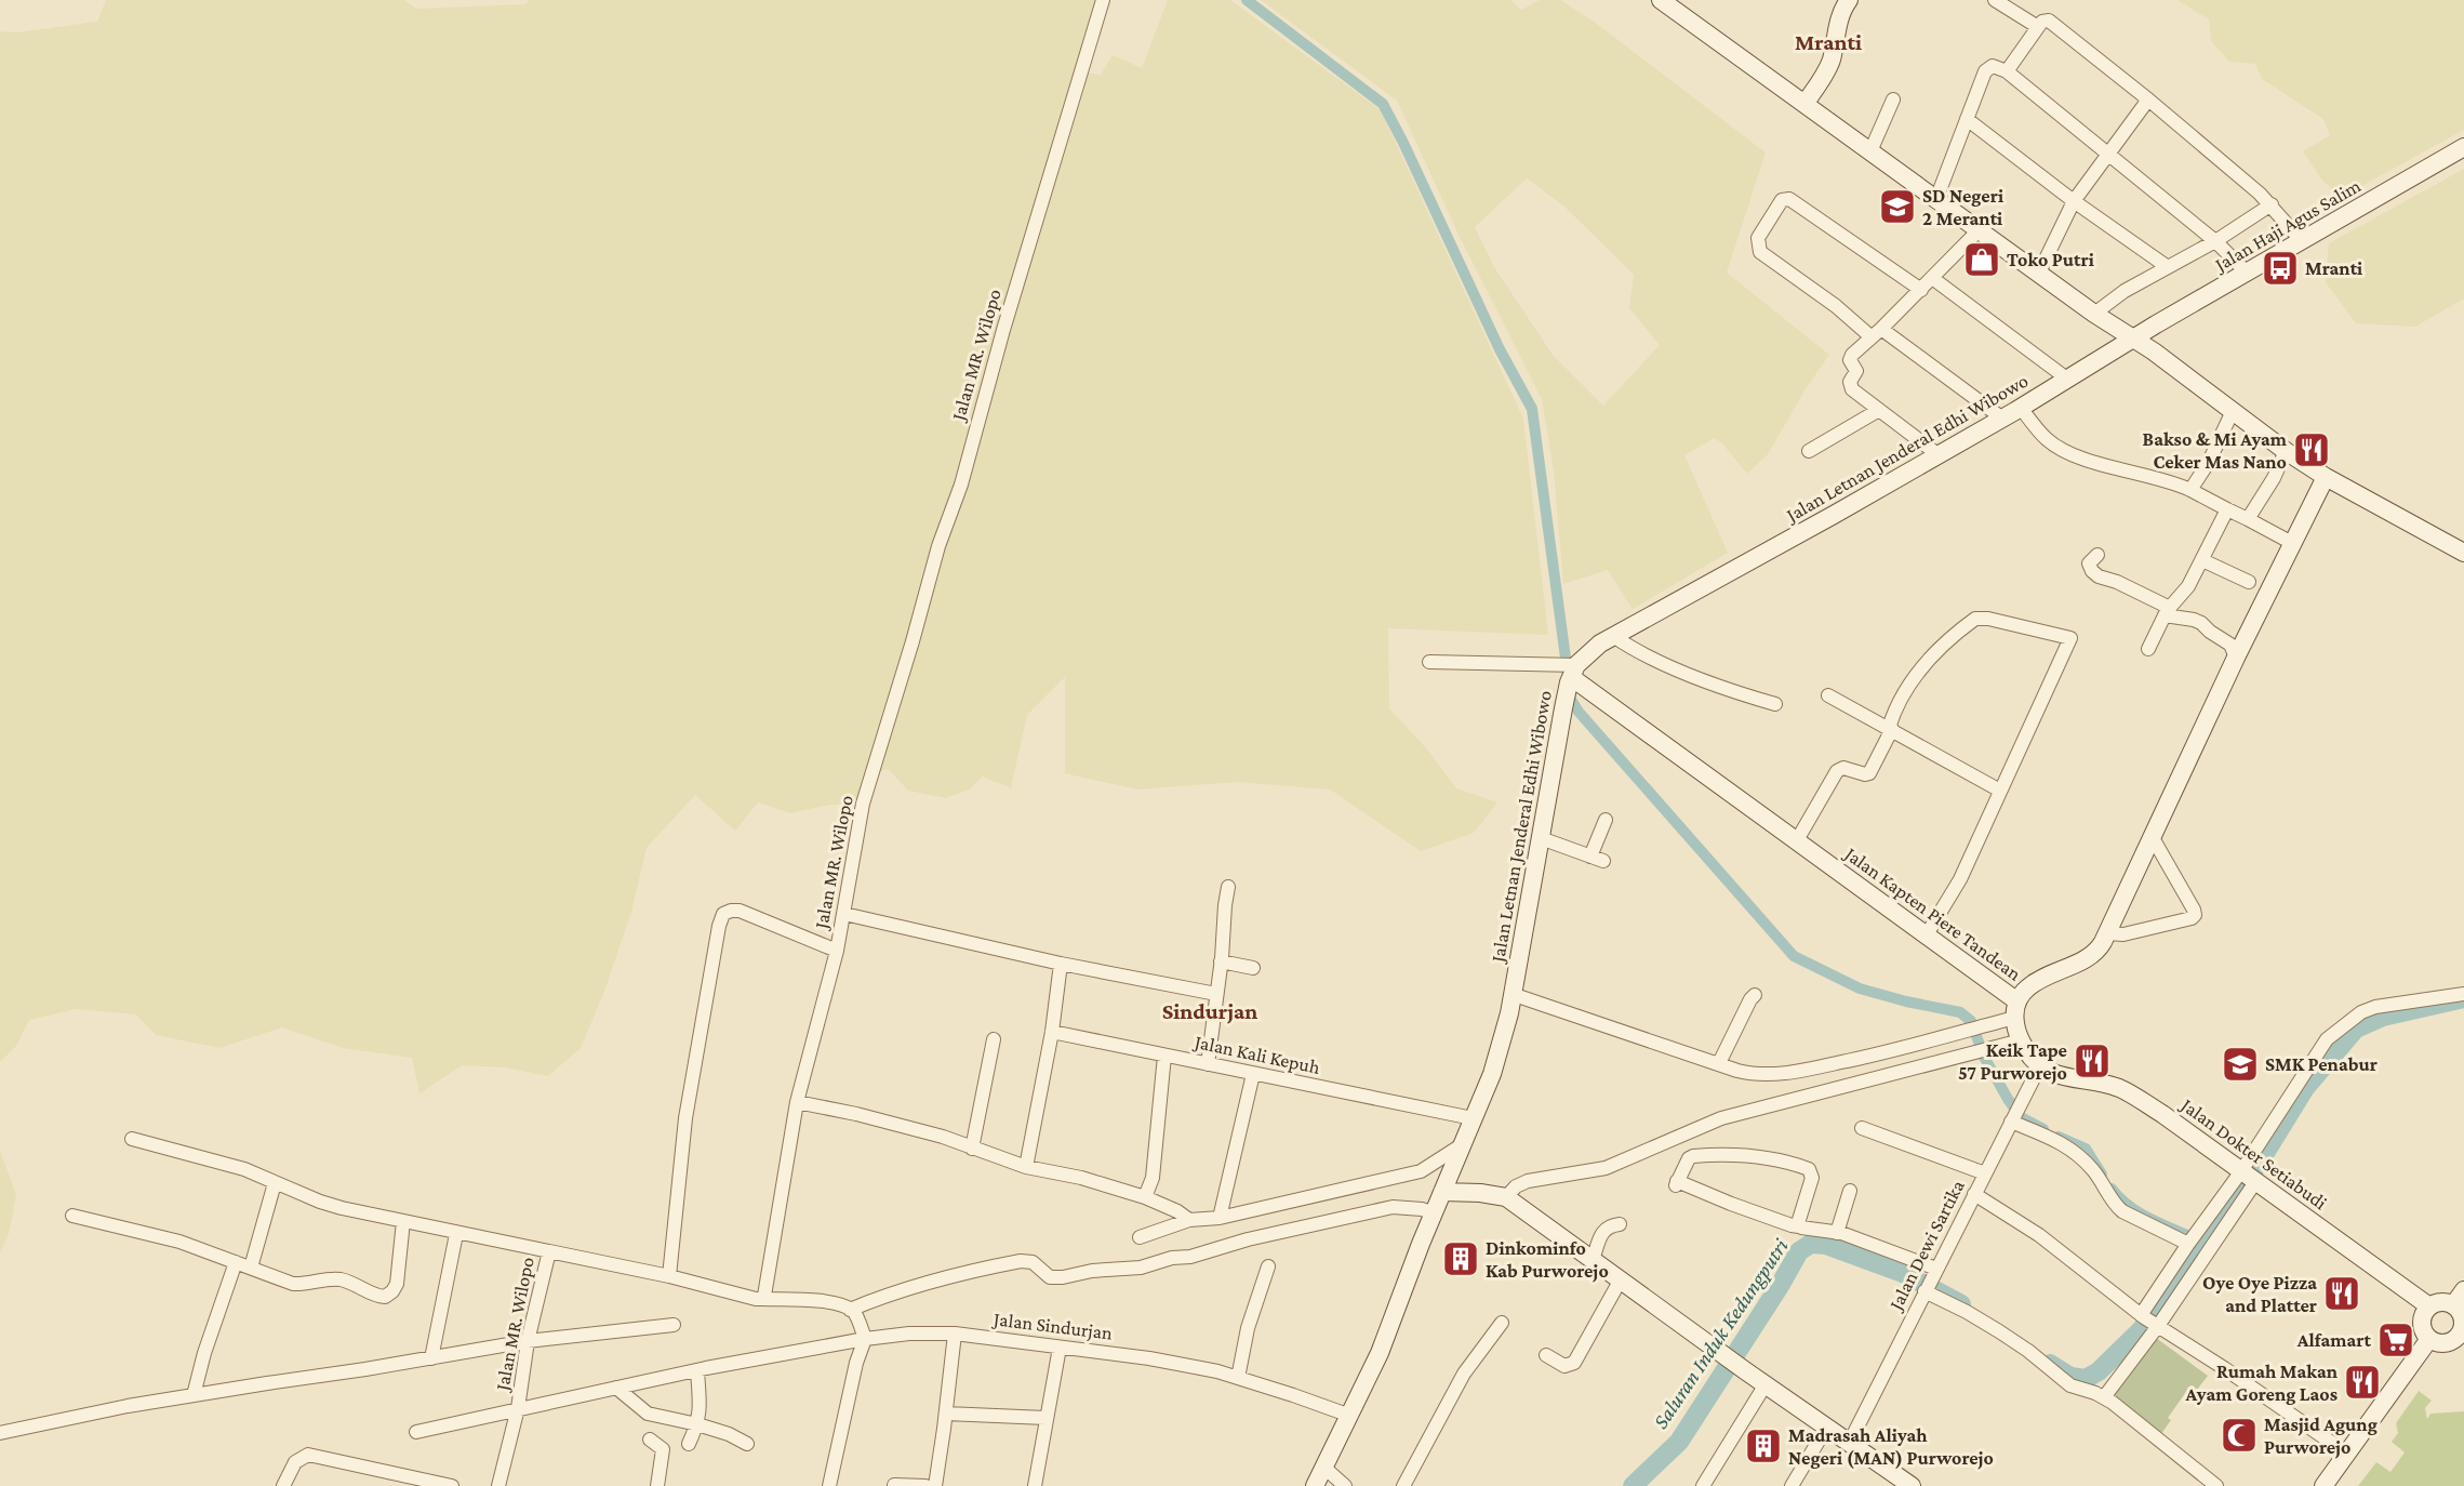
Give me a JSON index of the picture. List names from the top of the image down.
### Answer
{
  "streets": {
    "street": [
      "Jalan Haji Agus Salim",
      "Jalan MR. Wilopo",
      "Jalan Letnan Jenderal Edhi Wibowo",
      "Jalan Kapten Piere Tandean",
      "Jalan Kali Kepuh",
      "Jalan Dokter Setiabudi",
      "Jalan Dewi Sartika",
      "Jalan Sindurjan"
    ]
  },
  "crossings": [
    ["Jalan Haji Agus Salim", "Jalan Letnan Jenderal Edhi Wibowo"],
    ["Jalan MR. Wilopo", "Jalan Sindurjan"],
    ["Jalan Letnan Jenderal Edhi Wibowo", "Jalan Kapten Piere Tandean"],
    ["Jalan Letnan Jenderal Edhi Wibowo", "Jalan Kali Kepuh"],
    ["Jalan Letnan Jenderal Edhi Wibowo", "Jalan Sindurjan"],
    ["Jalan Dokter Setiabudi", "Jalan Dewi Sartika"]
  ],
  "districts": ["Mranti", "Sindurjan"],
  "water": ["Saluran Induk Kedungputri"],
  "places": {
    "school or university": ["SD Negeri 2 Meranti", "SMK Penabur"],
    "shop": ["Toko Putri"],
    "bus stop": ["Mranti"],
    "restaurant": [
      "Bakso & Mi Ayam Ceker Mas Nano",
      "Keik Tape 57 Purworejo",
      "Oye Oye Pizza and Platter",
      "Rumah Makan Ayam Goreng Laos"
    ],
    "building": ["Dinkominfo Kab Purworejo", "Madrasah Aliyah Negeri (MAN) Purworejo"],
    "supermarket": ["Alfamart"],
    "mosque": ["Masjid Agung Purworejo"]
  }
}
